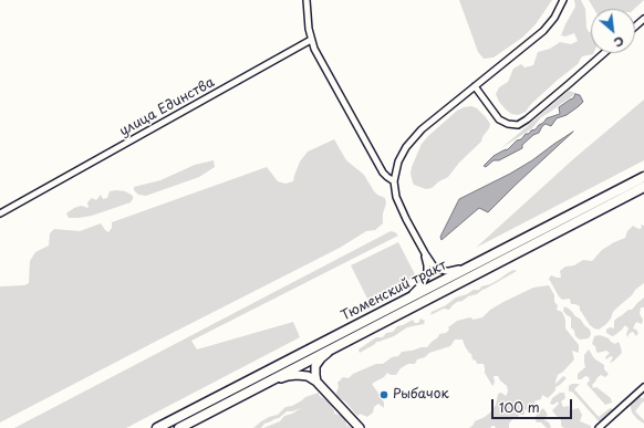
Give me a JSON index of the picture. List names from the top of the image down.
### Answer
{
  "streets": {
    "main road": ["Тюменский тракт"],
    "street": ["улица Единства"]
  },
  "places": ["Рыбачок"],
  "scale_bar": "100 m",
  "north": "bottom right"
}
